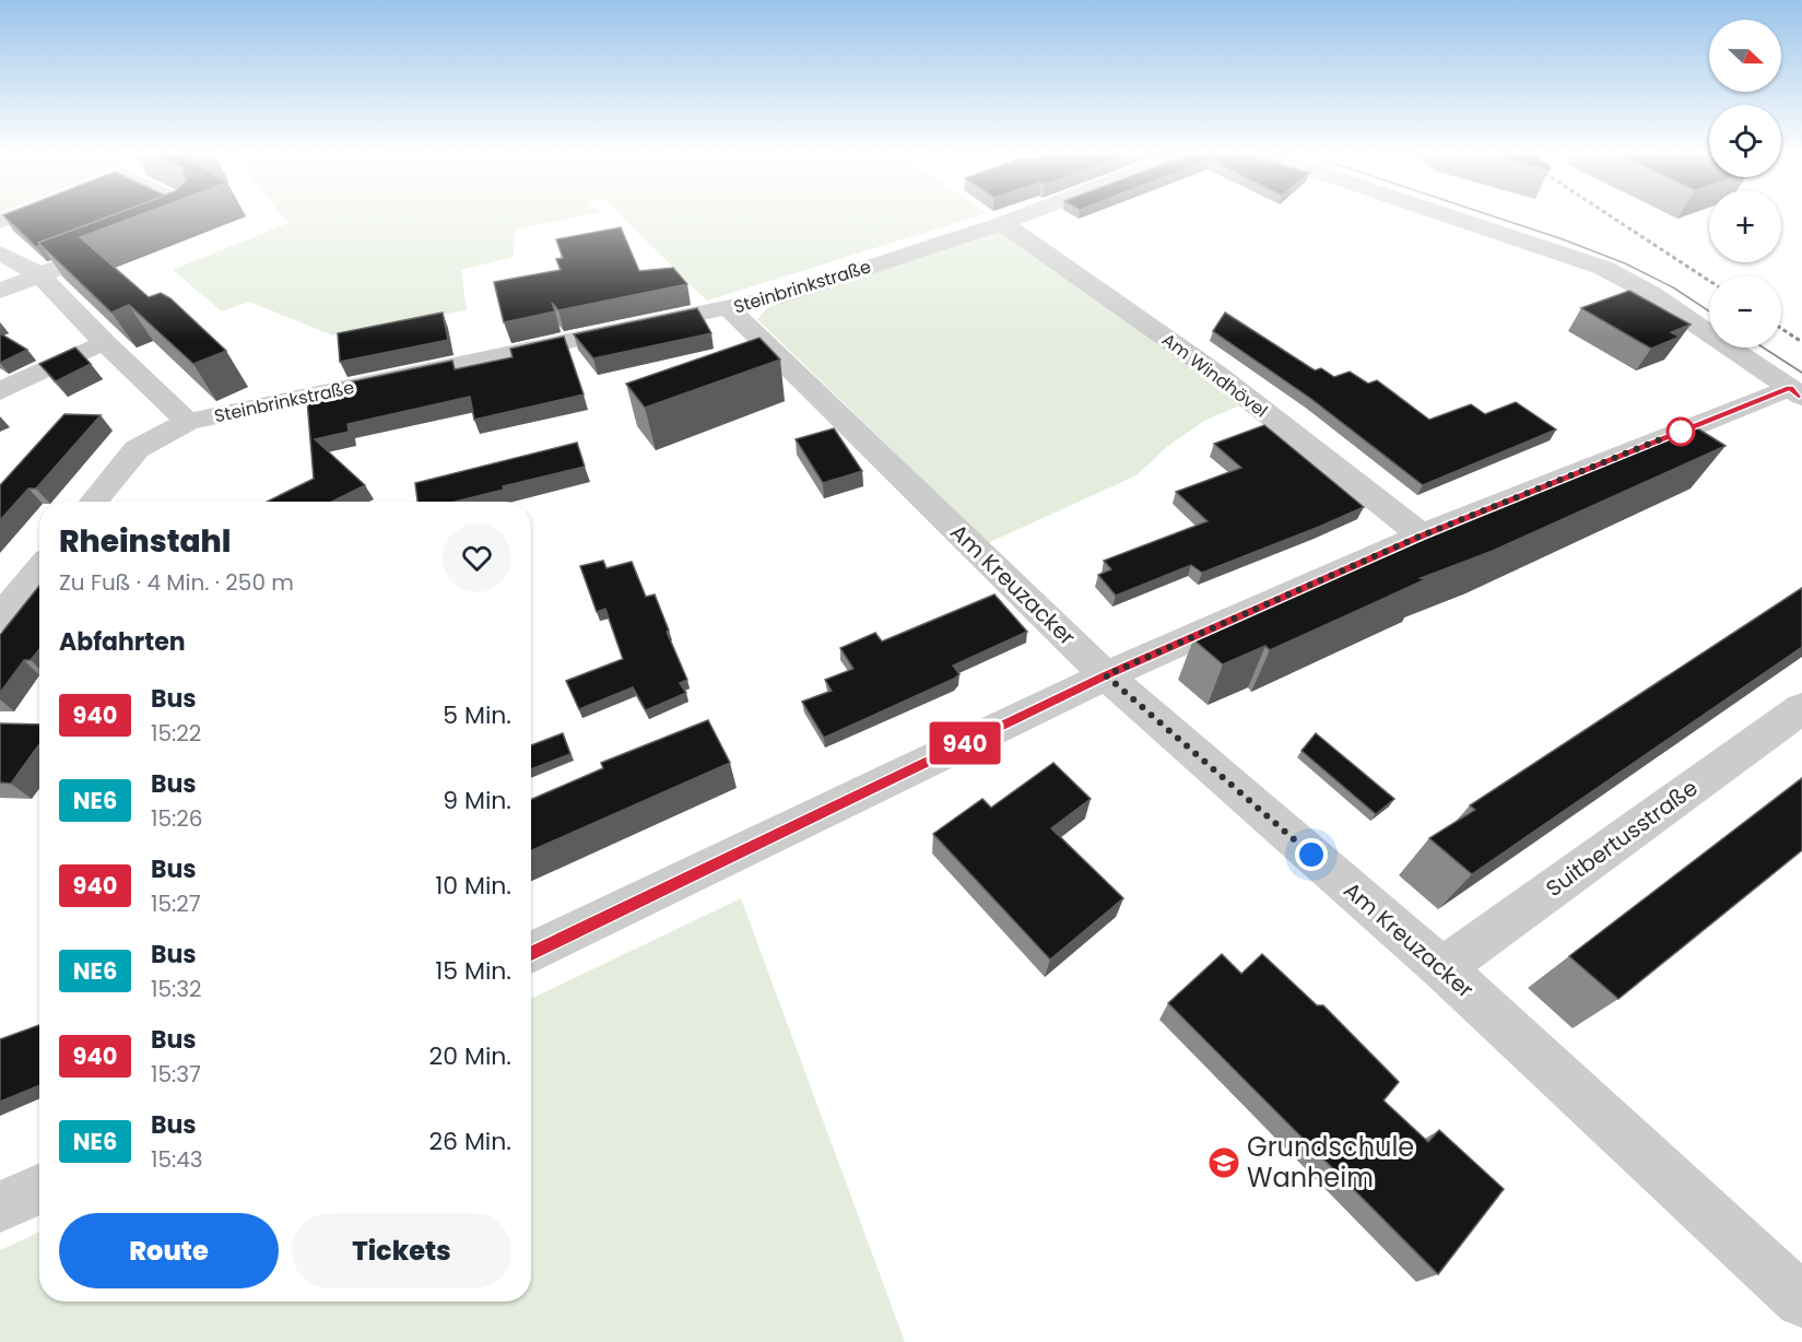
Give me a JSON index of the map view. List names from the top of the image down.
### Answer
{
  "streets": {
    "street": [
      "Steinbrinkstraße",
      "Am Windhövel",
      "Am Kreuzacker",
      "Suitbertusstraße"
    ]
  },
  "crossings": [
    ["Steinbrinkstraße", "Am Windhövel"],
    ["Steinbrinkstraße", "Am Kreuzacker"],
    ["Am Kreuzacker", "Suitbertusstraße"]
  ],
  "places": {
    "school or university": ["Grundschule Wanheim"]
  },
  "lines": ["bus line 940"],
  "north": "right",
  "page": {
    "on_map": "940",
    "map_buttons": ["+", "−"],
    "heading": [
      ["Rheinstahl", "Zu Fuß · 4 Min. · 250 m"],
      "Abfahrten"
    ],
    "list": [
      {
        "mark": "940",
        "name": "Bus",
        "note": "15:22",
        "value": "5 Min."
      },
      {
        "mark": "NE6",
        "name": "Bus",
        "note": "15:26",
        "value": "9 Min."
      },
      {
        "mark": "940",
        "name": "Bus",
        "note": "15:27",
        "value": "10 Min."
      },
      {
        "mark": "NE6",
        "name": "Bus",
        "note": "15:32",
        "value": "15 Min."
      },
      {
        "mark": "940",
        "name": "Bus",
        "note": "15:37",
        "value": "20 Min."
      },
      {
        "mark": "NE6",
        "name": "Bus",
        "note": "15:43",
        "value": "26 Min."
      }
    ],
    "buttons": ["Route", "Tickets"]
  }
}
